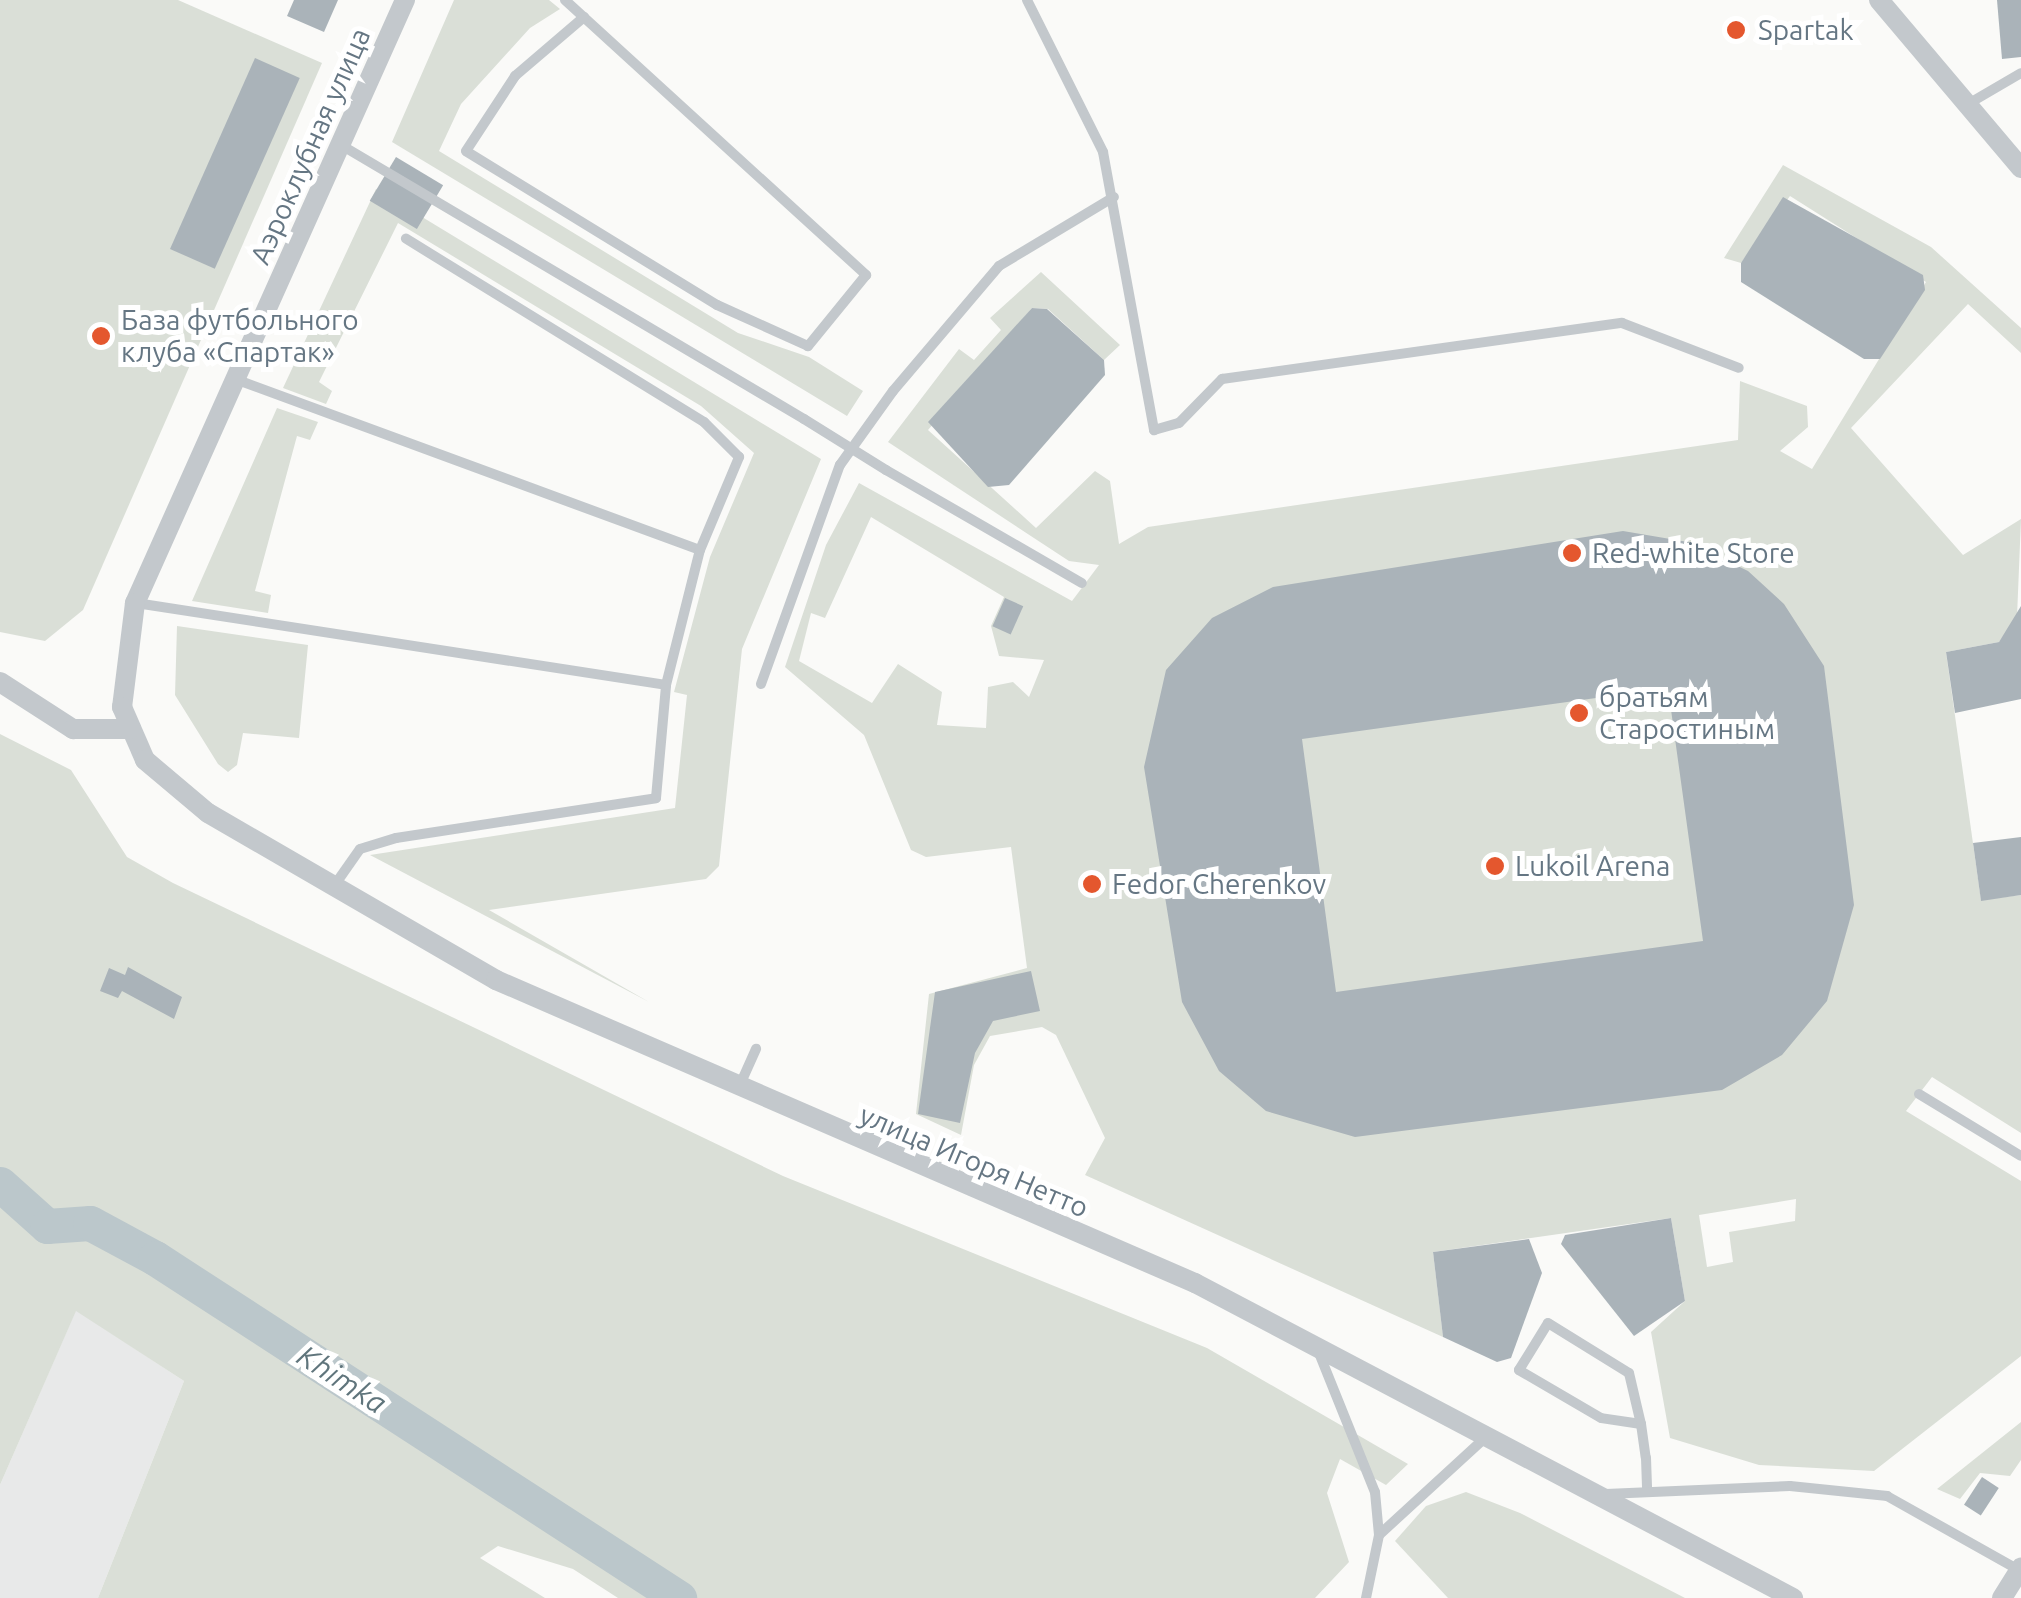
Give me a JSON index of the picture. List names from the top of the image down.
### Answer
{
  "streets": {
    "street": ["Аэроклубная улица", "улица Игоря Нетто"]
  },
  "crossings": [
    ["Аэроклубная улица", "улица Игоря Нетто"]
  ],
  "water": ["Khimka"],
  "places": [
    "Spartak",
    "База футбольного клуба «Спартак»",
    "Red-white Store",
    "братьям Старостиным",
    "Lukoil Arena",
    "Fedor Cherenkov"
  ]
}
